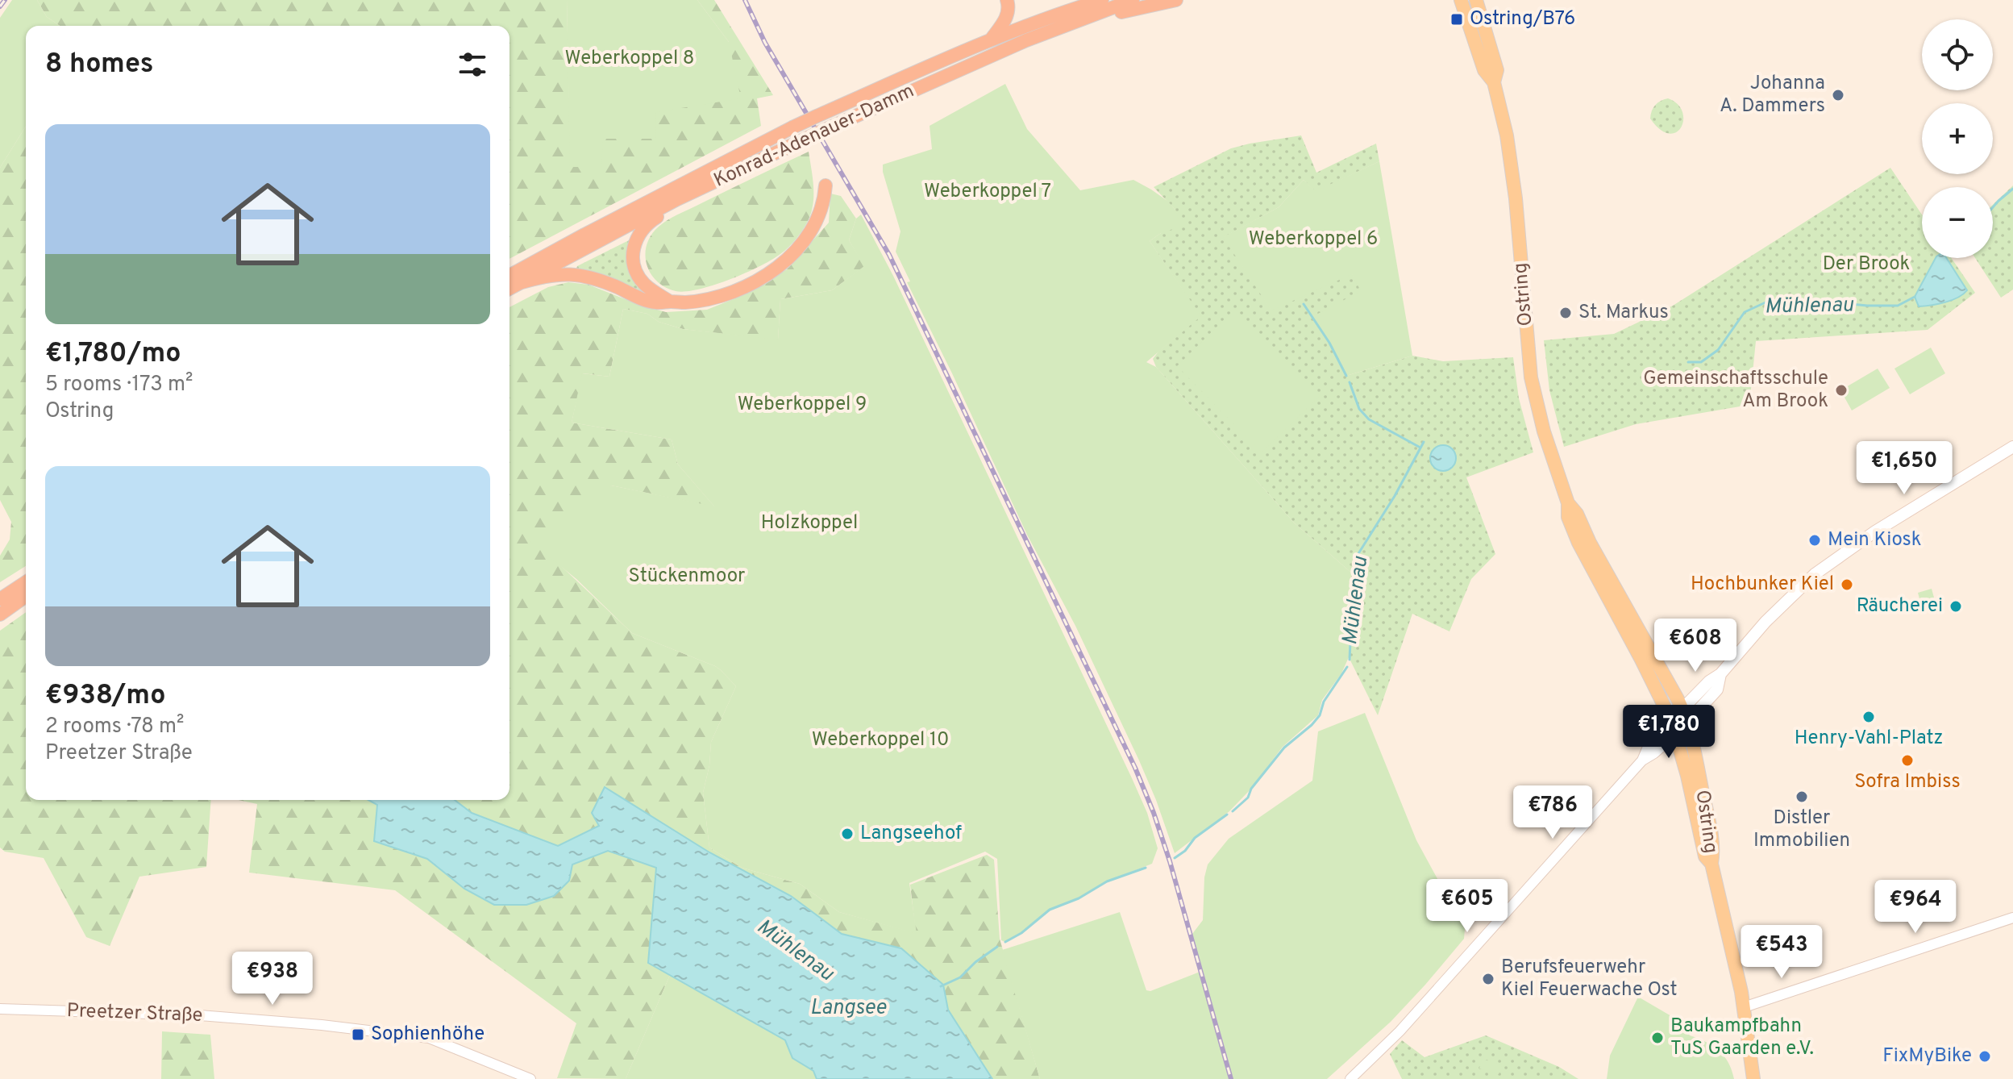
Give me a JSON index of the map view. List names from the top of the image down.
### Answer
{
  "streets": {
    "highway": ["Konrad-Adenauer-Damm"],
    "main road": ["Ostring"],
    "street": ["Preetzer Straße"]
  },
  "water": ["Mühlenau", "Langsee"],
  "parks": [
    "Weberkoppel 8",
    "Weberkoppel 7",
    "Weberkoppel 6",
    "Der Brook",
    "Weberkoppel 9",
    "Holzkoppel",
    "Stückenmoor",
    "Weberkoppel 10"
  ],
  "places": {
    "transit": ["Ostring/B76", "Sophienhöhe"],
    "other": [
      "Johanna A. Dammers",
      "St. Markus",
      "Gemeinschaftsschule Am Brook",
      "Mein Kiosk",
      "Hochbunker Kiel",
      "Räucherei",
      "Henry-Vahl-Platz",
      "Sofra Imbiss",
      "Distler Immobilien",
      "Langseehof",
      "Berufsfeuerwehr Kiel Feuerwache Ost",
      "Baukampfbahn TuS Gaarden e.V.",
      "FixMyBike"
    ]
  },
  "page": {
    "map_buttons": ["+", "−"],
    "heading": "8 homes",
    "list": [
      {
        "name": "€1,780/mo",
        "note": "5 rooms · 173 m² · Ostring"
      },
      {
        "name": "€938/mo",
        "note": "2 rooms · 78 m² · Preetzer Straße"
      }
    ],
    "price": [
      "€1,650",
      "€608",
      "€1,780",
      "€786",
      "€605",
      "€964",
      "€543",
      "€938"
    ]
  }
}
